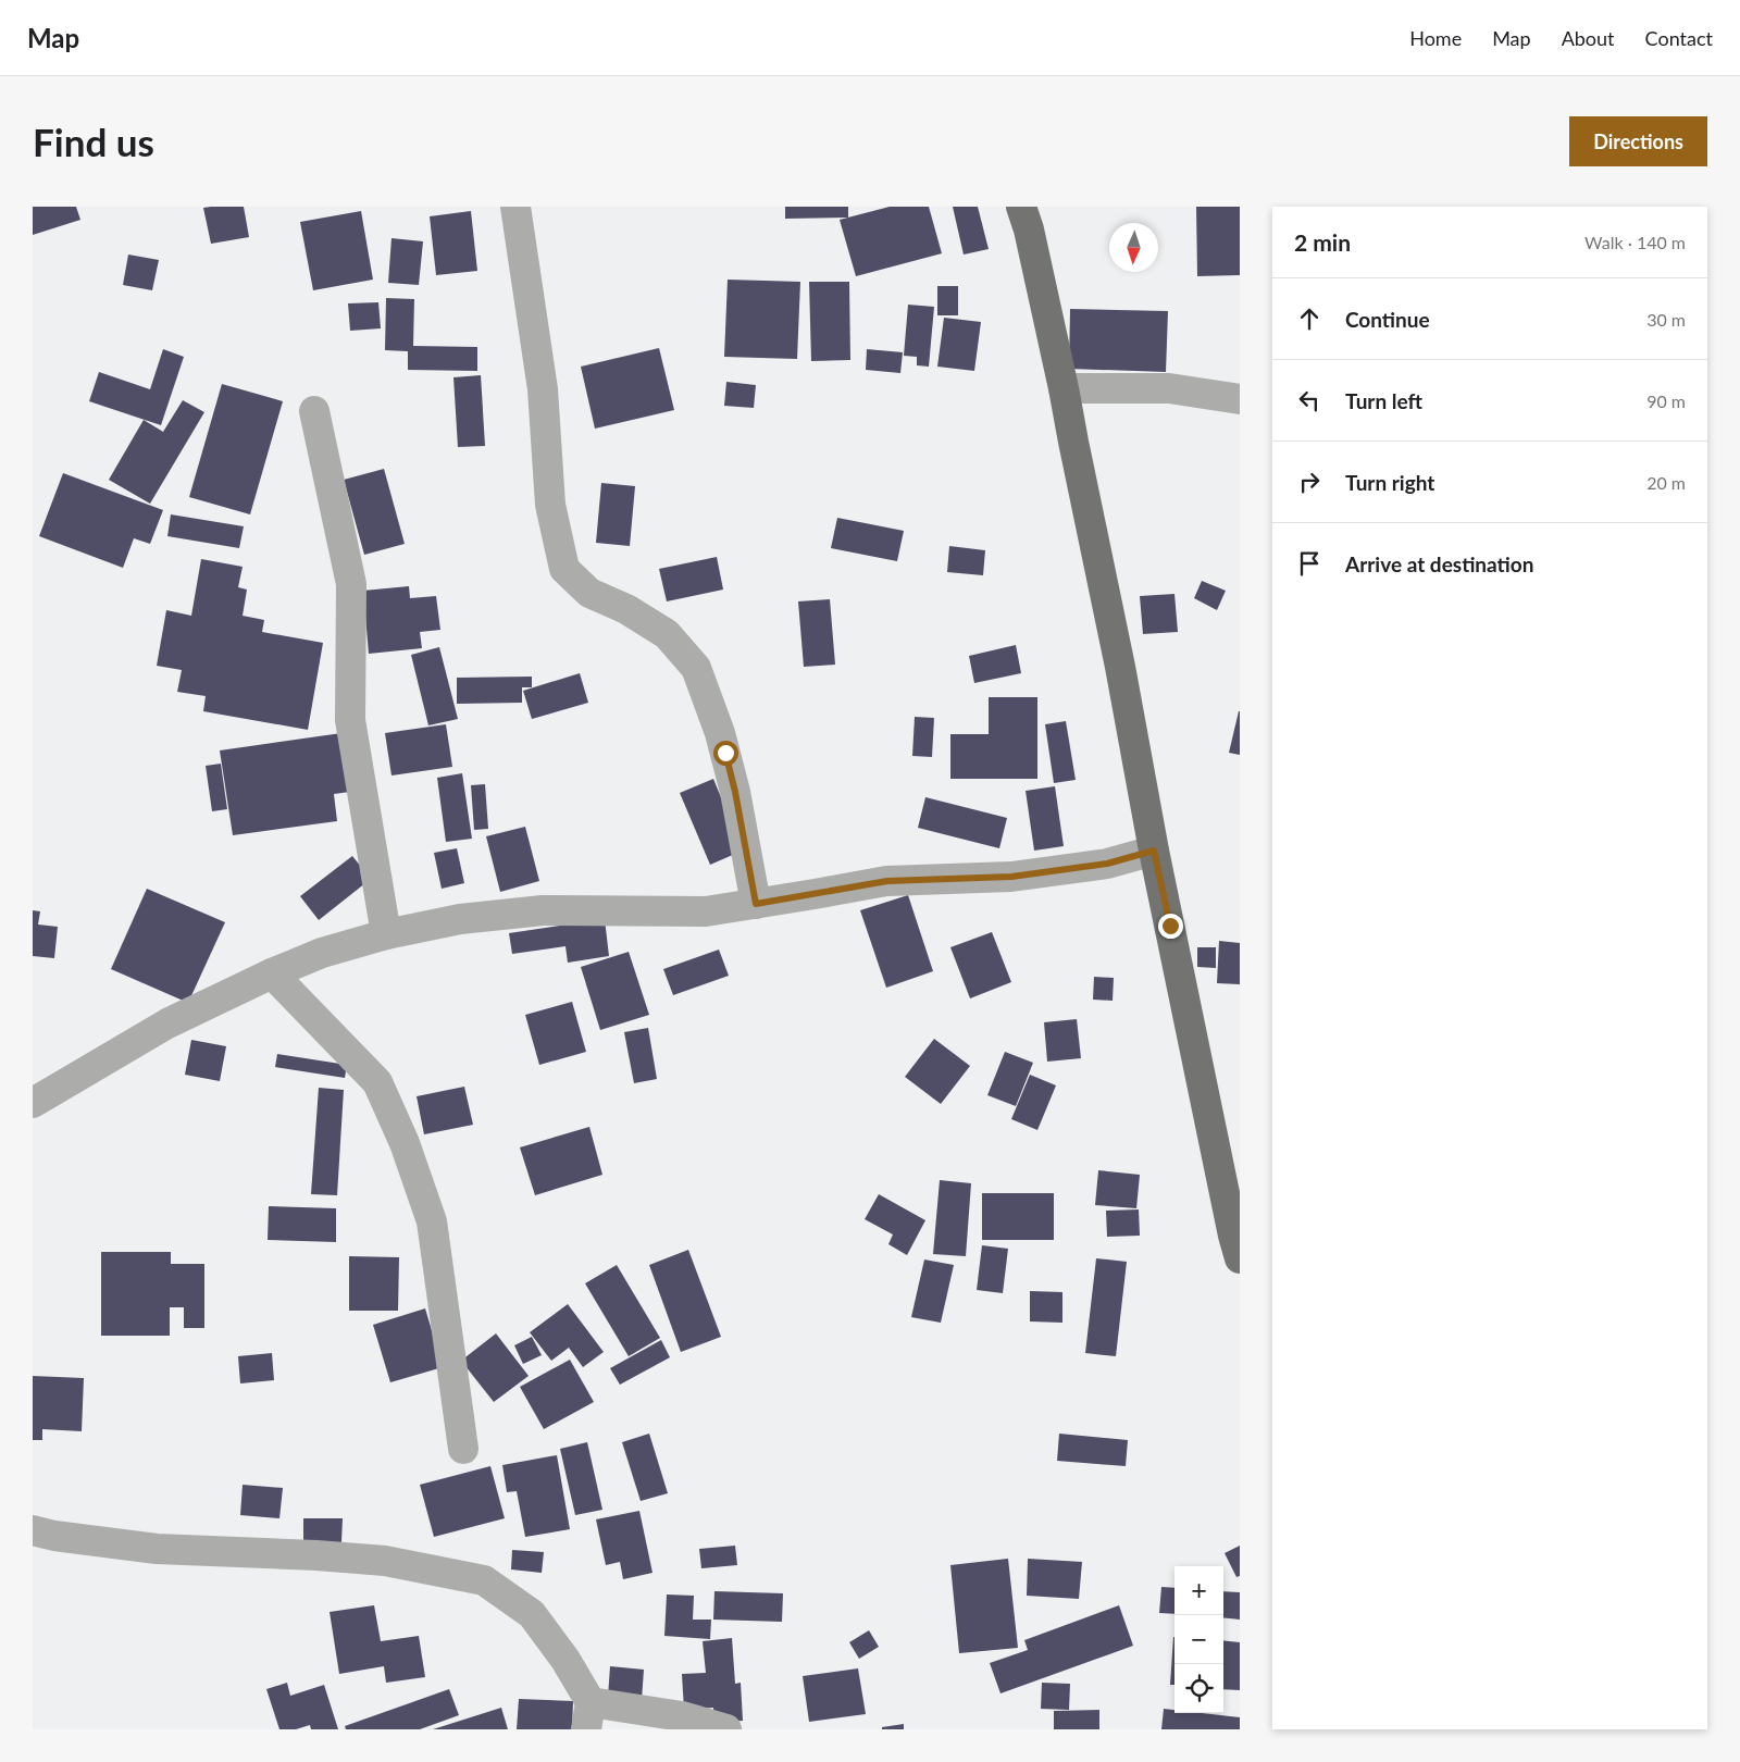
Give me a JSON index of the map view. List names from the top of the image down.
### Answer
{
  "north": "bottom",
  "page": {
    "header": "Map",
    "nav": [
      "Home",
      "Map",
      "About",
      "Contact"
    ],
    "buttons": "Directions",
    "title": "Find us",
    "heading": ["2 min", "Walk · 140 m"],
    "list": [
      ["Continue", "30 m"],
      ["Turn left", "90 m"],
      ["Turn right", "20 m"],
      "Arrive at destination"
    ],
    "map_buttons": ["+", "−"]
  }
}
